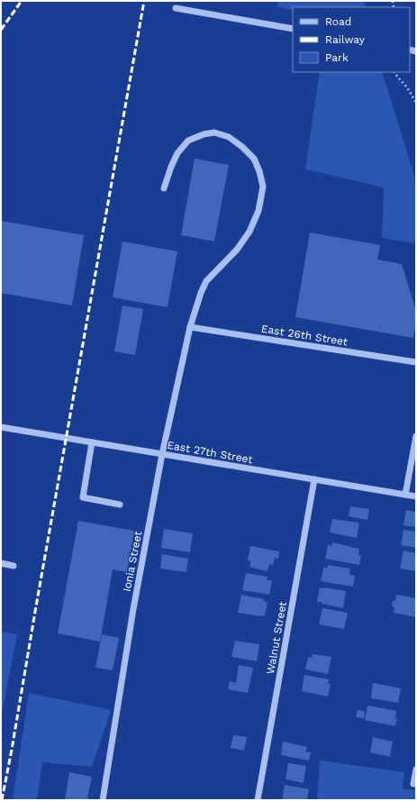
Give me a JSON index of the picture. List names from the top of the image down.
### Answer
{
  "streets": {
    "street": [
      "East 26th Street",
      "East 27th Street",
      "Ionia Street",
      "Walnut Street"
    ]
  },
  "crossings": [
    ["East 26th Street", "Ionia Street"],
    ["East 27th Street", "Ionia Street"],
    ["East 27th Street", "Walnut Street"]
  ],
  "legend": ["Road", "Railway", "Park"]
}
